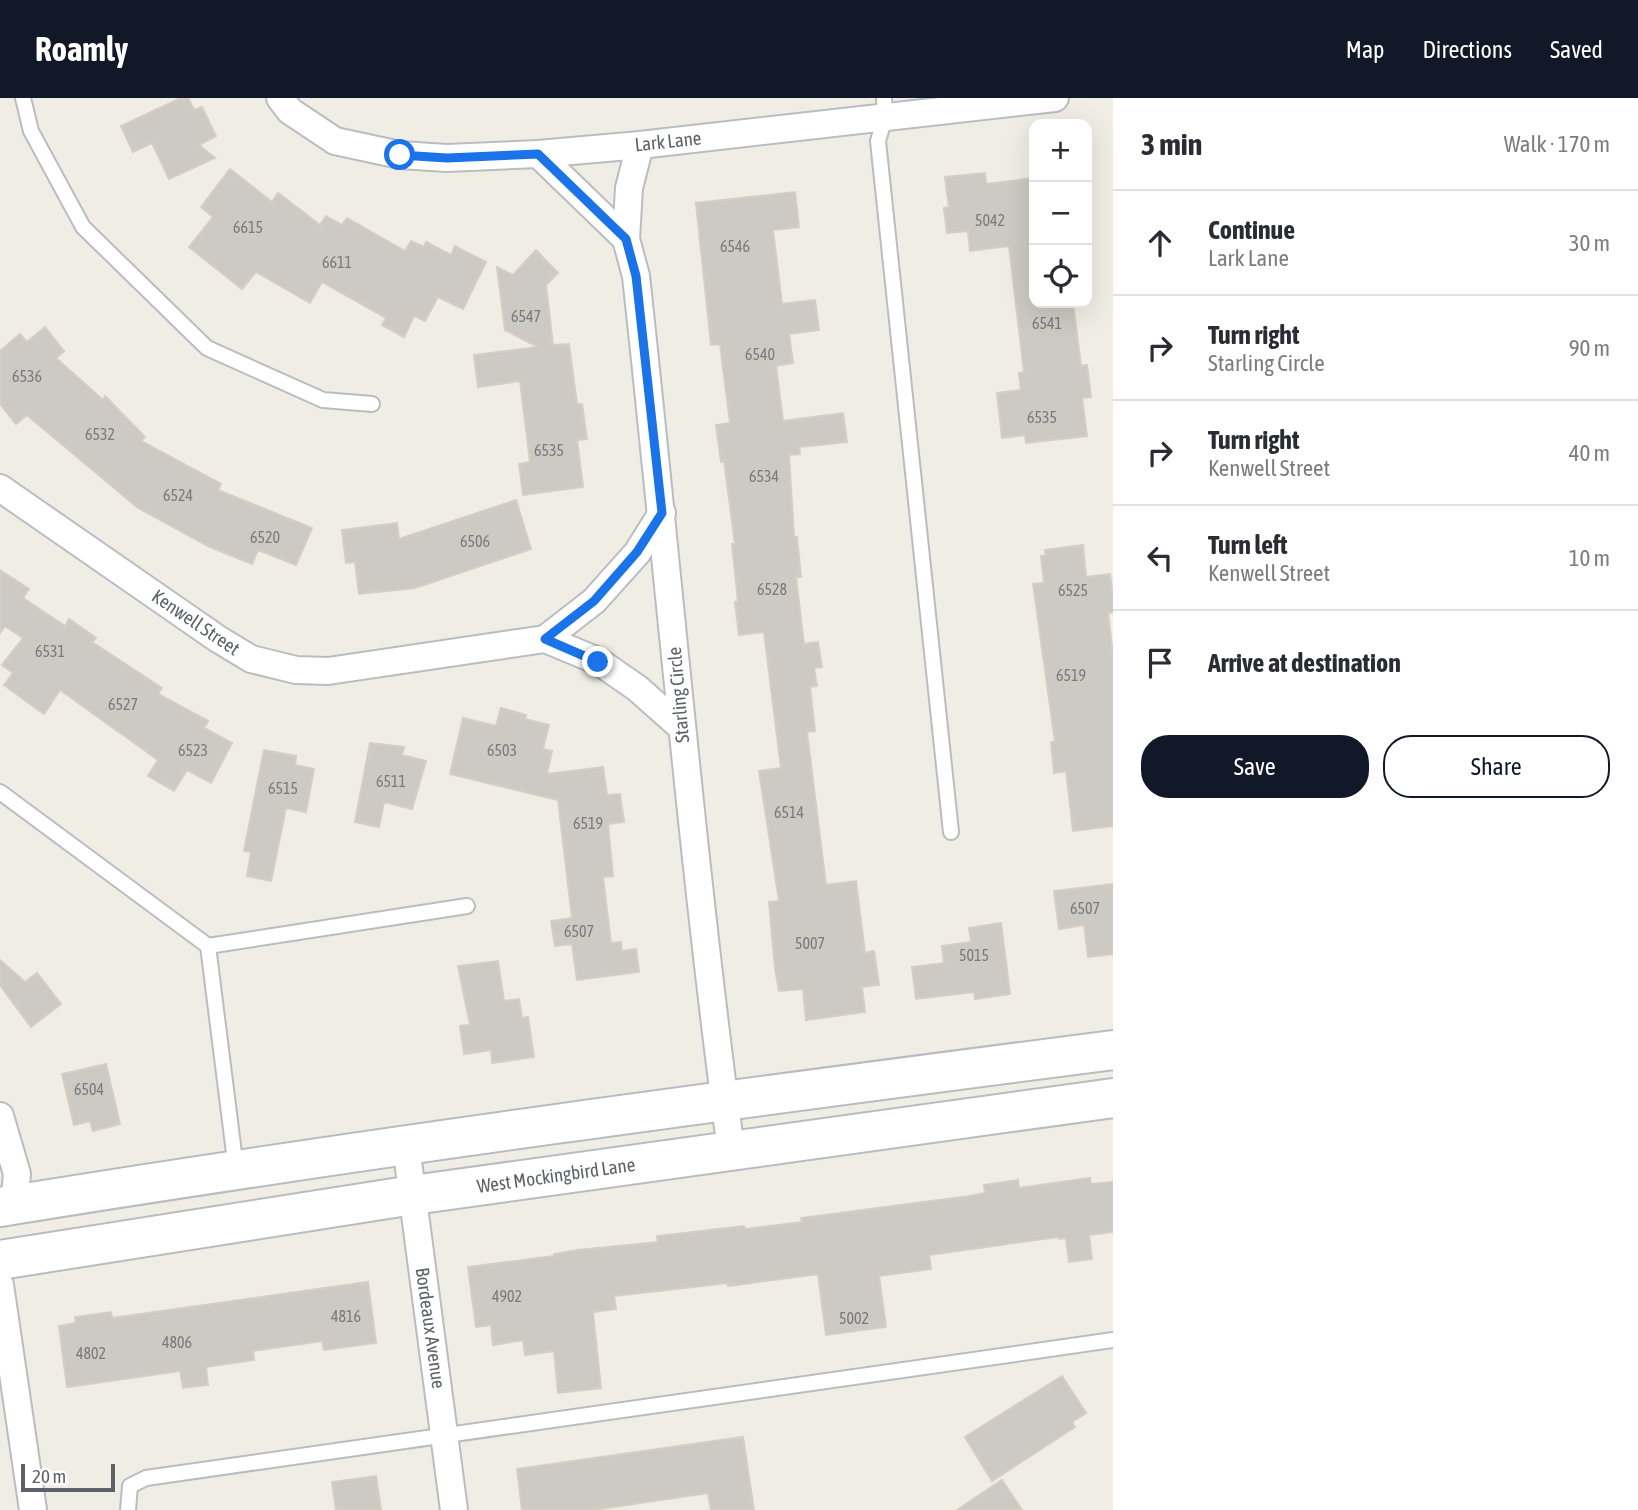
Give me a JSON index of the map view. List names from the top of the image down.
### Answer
{
  "streets": {
    "main road": ["West Mockingbird Lane"],
    "street": [
      "Lark Lane",
      "Kenwell Street",
      "Starling Circle",
      "Bordeaux Avenue"
    ]
  },
  "crossings": [
    ["Lark Lane", "Starling Circle"],
    ["Kenwell Street", "Starling Circle"],
    ["Starling Circle", "West Mockingbird Lane"],
    ["West Mockingbird Lane", "Bordeaux Avenue"]
  ],
  "house_numbers": [
    "5042",
    "6615",
    "6546",
    "6611",
    "6547",
    "6541",
    "6540",
    "6536",
    "6535",
    "6532",
    "6535",
    "6534",
    "6524",
    "6520",
    "6506",
    "6528",
    "6525",
    "6531",
    "6519",
    "6527",
    "6523",
    "6503",
    "6511",
    "6515",
    "6514",
    "6519",
    "6507",
    "6507",
    "5007",
    "5015",
    "6504",
    "4902",
    "4816",
    "5002",
    "4806",
    "4802"
  ],
  "scale_bar": "20 m",
  "page": {
    "header": "Roamly",
    "nav": ["Map", "Directions", "Saved"],
    "heading": ["3 min", "Walk · 170 m"],
    "map_buttons": ["+", "−"],
    "list": [
      ["Continue", "Lark Lane", "30 m"],
      ["Turn right", "Starling Circle", "90 m"],
      ["Turn right", "Kenwell Street", "40 m"],
      ["Turn left", "Kenwell Street", "10 m"],
      "Arrive at destination"
    ],
    "buttons": ["Save", "Share"],
    "scale": "20 m"
  }
}
